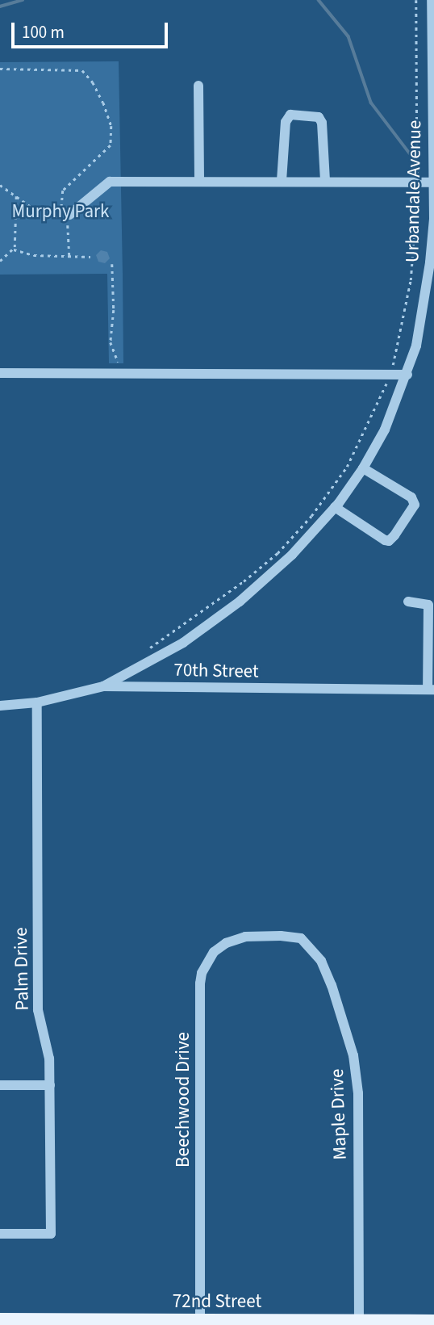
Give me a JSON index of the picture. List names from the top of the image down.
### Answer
{
  "streets": {
    "main road": ["72nd Street"],
    "street": [
      "Urbandale Avenue",
      "70th Street",
      "Palm Drive",
      "Beechwood Drive",
      "Maple Drive"
    ]
  },
  "crossings": [
    ["Urbandale Avenue", "70th Street"],
    ["70th Street", "Palm Drive"],
    ["Beechwood Drive", "Maple Drive"],
    ["Beechwood Drive", "72nd Street"],
    ["Maple Drive", "72nd Street"]
  ],
  "parks": ["Murphy Park"],
  "scale_bar": "100 m"
}
